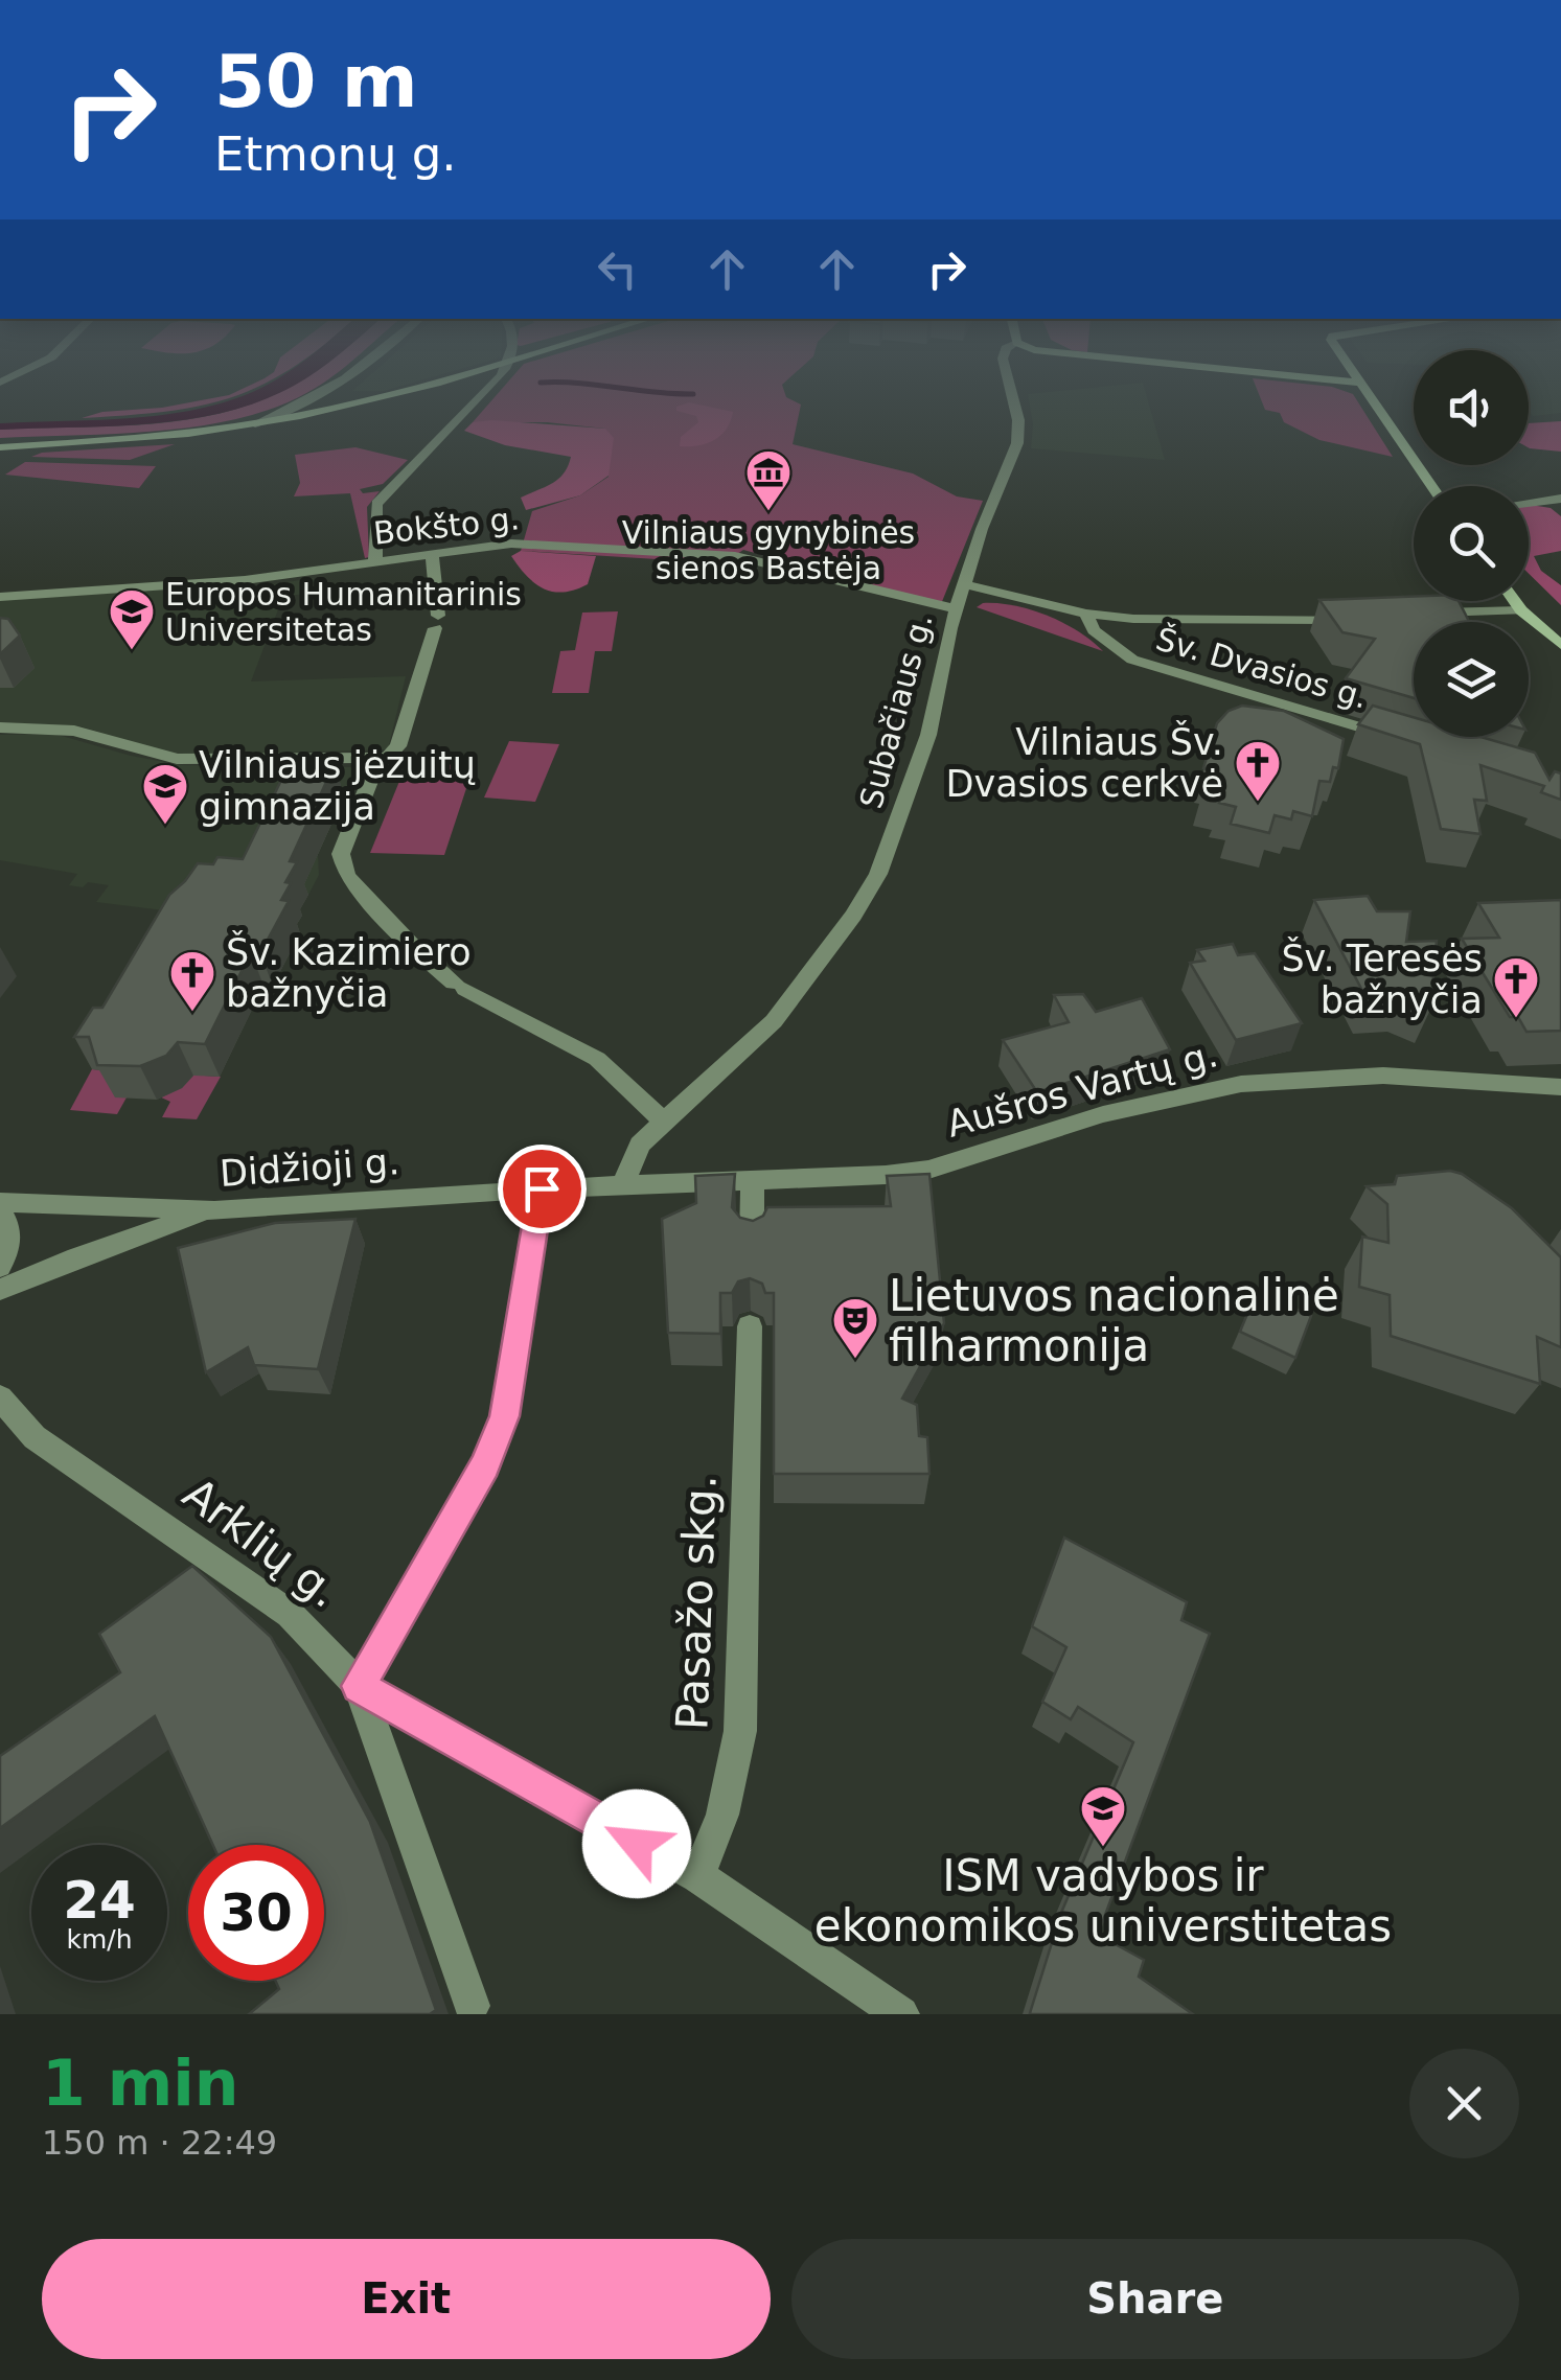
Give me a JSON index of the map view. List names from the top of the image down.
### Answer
{
  "streets": {
    "street": [
      "Bokšto g.",
      "Šv. Dvasios g.",
      "Subačiaus g.",
      "Aušros Vartų g.",
      "Didžioji g.",
      "Arklių g.",
      "Pasažo skg."
    ]
  },
  "crossings": [
    ["Bokšto g.", "Subačiaus g."],
    ["Subačiaus g.", "Aušros Vartų g."],
    ["Subačiaus g.", "Didžioji g."],
    ["Aušros Vartų g.", "Didžioji g."],
    ["Arklių g.", "Pasažo skg."]
  ],
  "places": {
    "museum": ["Vilniaus gynybinės sienos Bastėja"],
    "school or university": ["Europos Humanitarinis Universitetas", "Vilniaus jėzuitų gimnazija", "ISM vadybos ir ekonomikos universtitetas"],
    "church": ["Vilniaus Šv. Dvasios cerkvė", "Šv. Kazimiero bažnyčia", "Šv. Teresės bažnyčia"],
    "theatre": ["Lietuvos nacionalinė filharmonija"]
  },
  "page": {
    "turn": ["50 m", "Etmonų g."],
    "speed": "24 km/h",
    "limit": "30",
    "heading": ["1 min", "150 m · 22:49"],
    "buttons": ["Exit", "Share"]
  }
}
